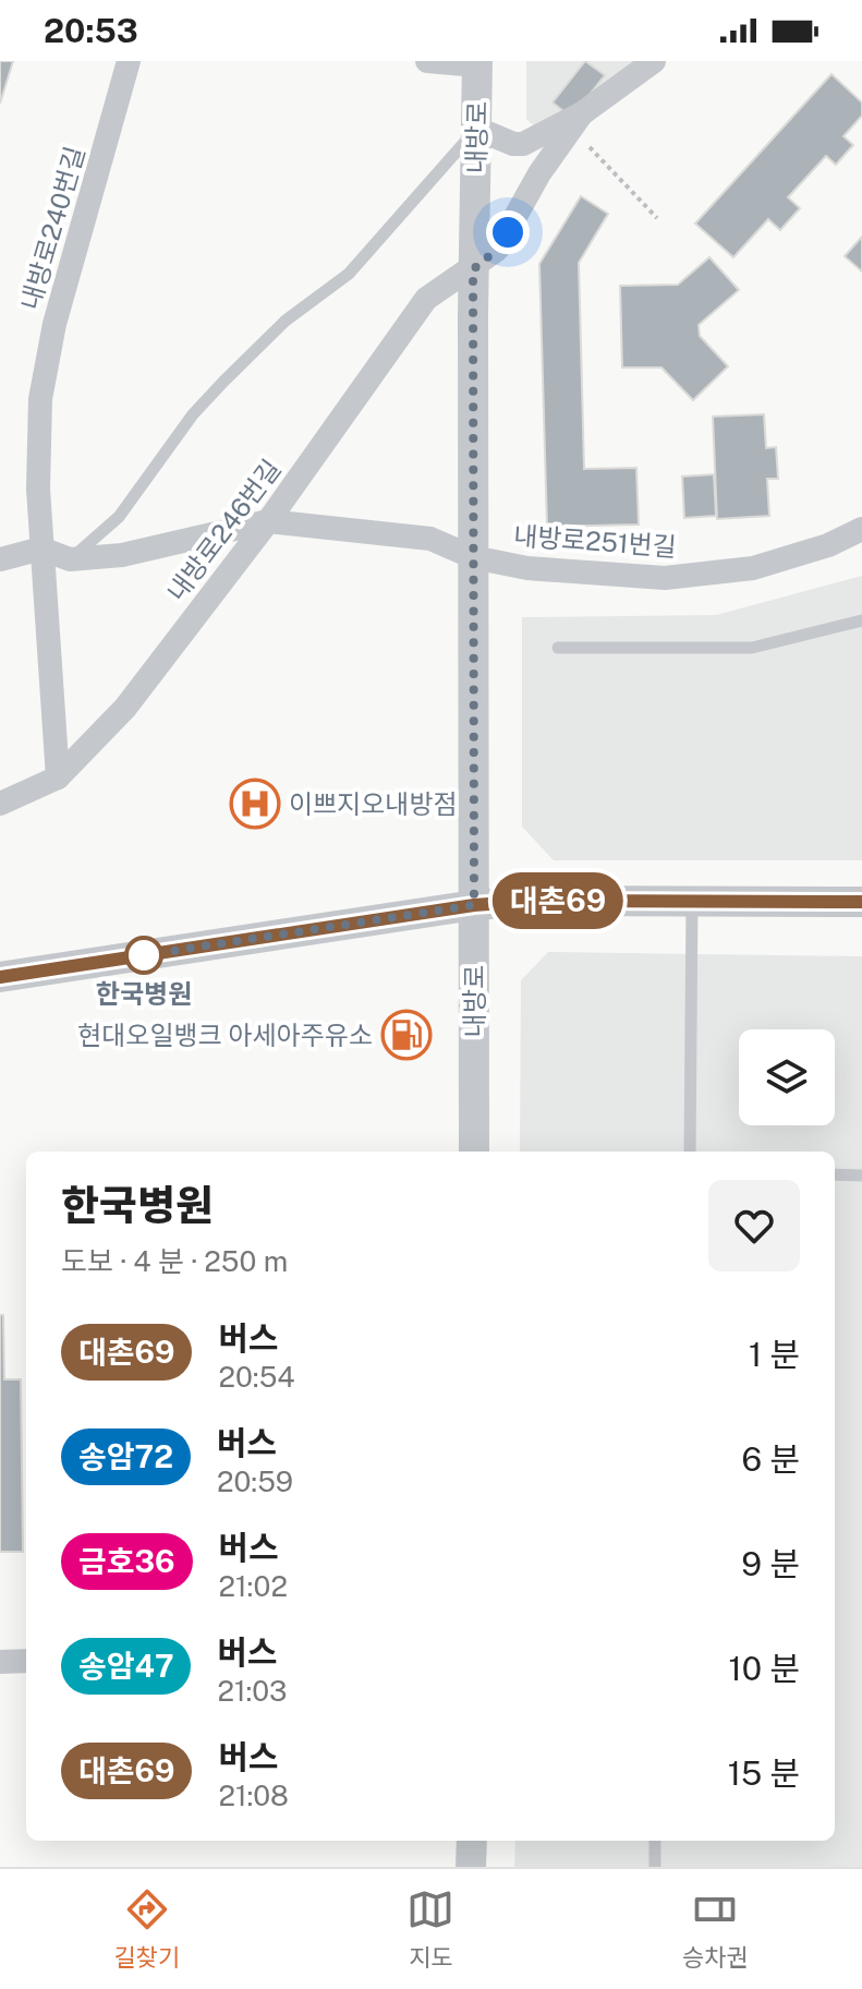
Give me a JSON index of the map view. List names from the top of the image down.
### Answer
{
  "streets": {
    "street": [
      "내방로",
      "내방로240번길",
      "내방로246번길",
      "내방로251번길"
    ]
  },
  "crossings": [
    ["내방로", "내방로246번길"],
    ["내방로", "내방로251번길"],
    ["내방로240번길", "내방로246번길"],
    ["내방로246번길", "내방로251번길"]
  ],
  "places": {
    "hospital": ["이쁘지오내방점"],
    "other": ["한국병원"],
    "fuel station": ["현대오일뱅크 아세아주유소"]
  },
  "lines": ["bus line 대촌69"],
  "page": {
    "status": "20:53",
    "on_map": "대촌69",
    "heading": ["한국병원", "도보 · 4 분 · 250 m"],
    "list": [
      {
        "mark": "대촌69",
        "name": "버스",
        "note": "20:54",
        "value": "1 분"
      },
      {
        "mark": "송암72",
        "name": "버스",
        "note": "20:59",
        "value": "6 분"
      },
      {
        "mark": "금호36",
        "name": "버스",
        "note": "21:02",
        "value": "9 분"
      },
      {
        "mark": "송암47",
        "name": "버스",
        "note": "21:03",
        "value": "10 분"
      },
      {
        "mark": "대촌69",
        "name": "버스",
        "note": "21:08",
        "value": "15 분"
      }
    ],
    "tabs": ["길찾기", "지도", "승차권"]
  }
}
